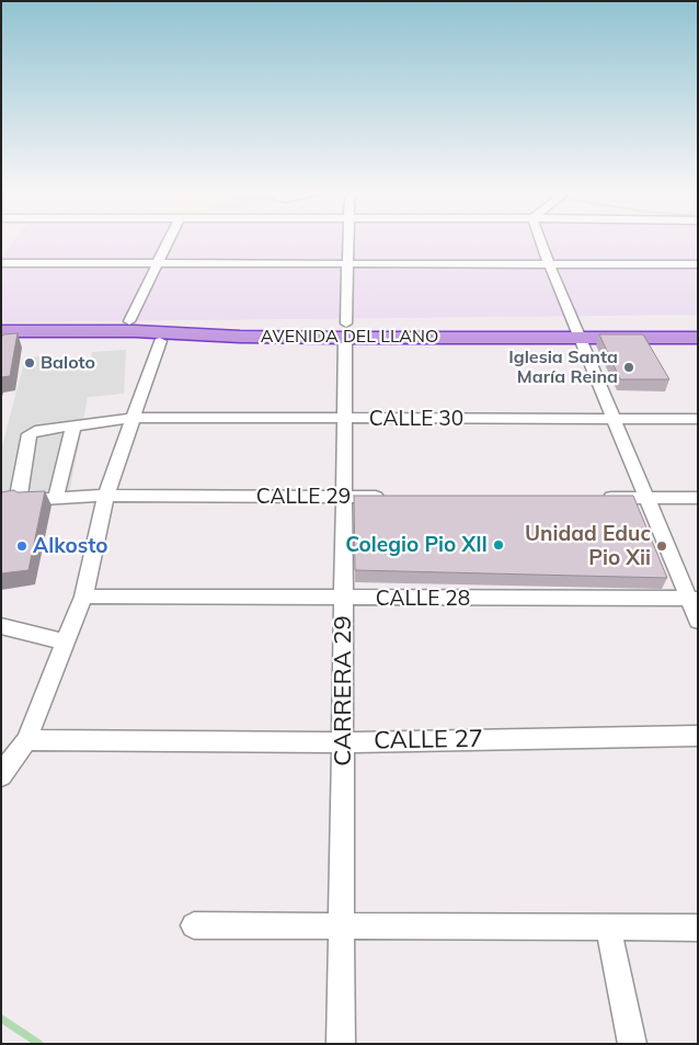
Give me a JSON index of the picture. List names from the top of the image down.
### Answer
{
  "streets": {
    "highway": ["AVENIDA DEL LLANO"],
    "street": [
      "CALLE 30",
      "CALLE 29",
      "CALLE 28",
      "CARRERA 29",
      "CALLE 27"
    ]
  },
  "crossings": [
    ["AVENIDA DEL LLANO", "CARRERA 29"],
    ["CALLE 30", "CALLE 29"],
    ["CALLE 30", "CARRERA 29"],
    ["CALLE 29", "CARRERA 29"],
    ["CALLE 28", "CARRERA 29"],
    ["CARRERA 29", "CALLE 27"]
  ],
  "places": [
    "Baloto",
    "Iglesia Santa María Reina",
    "Colegio Pio XII",
    "Alkosto",
    "Unidad Educ Pio Xii"
  ]
}
